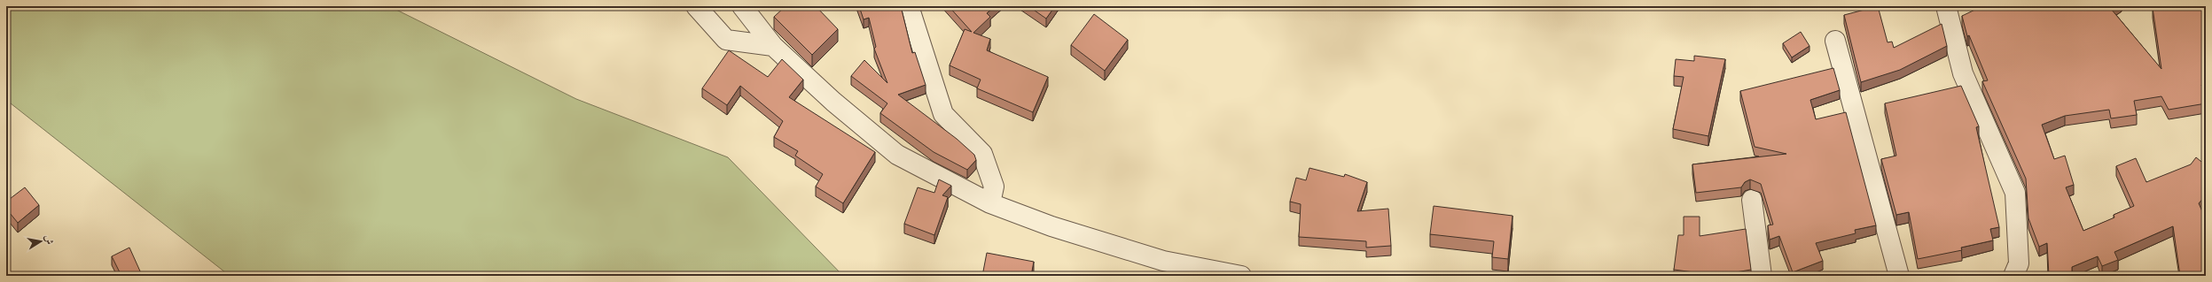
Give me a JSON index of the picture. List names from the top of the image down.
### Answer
{
  "north": "right"
}
